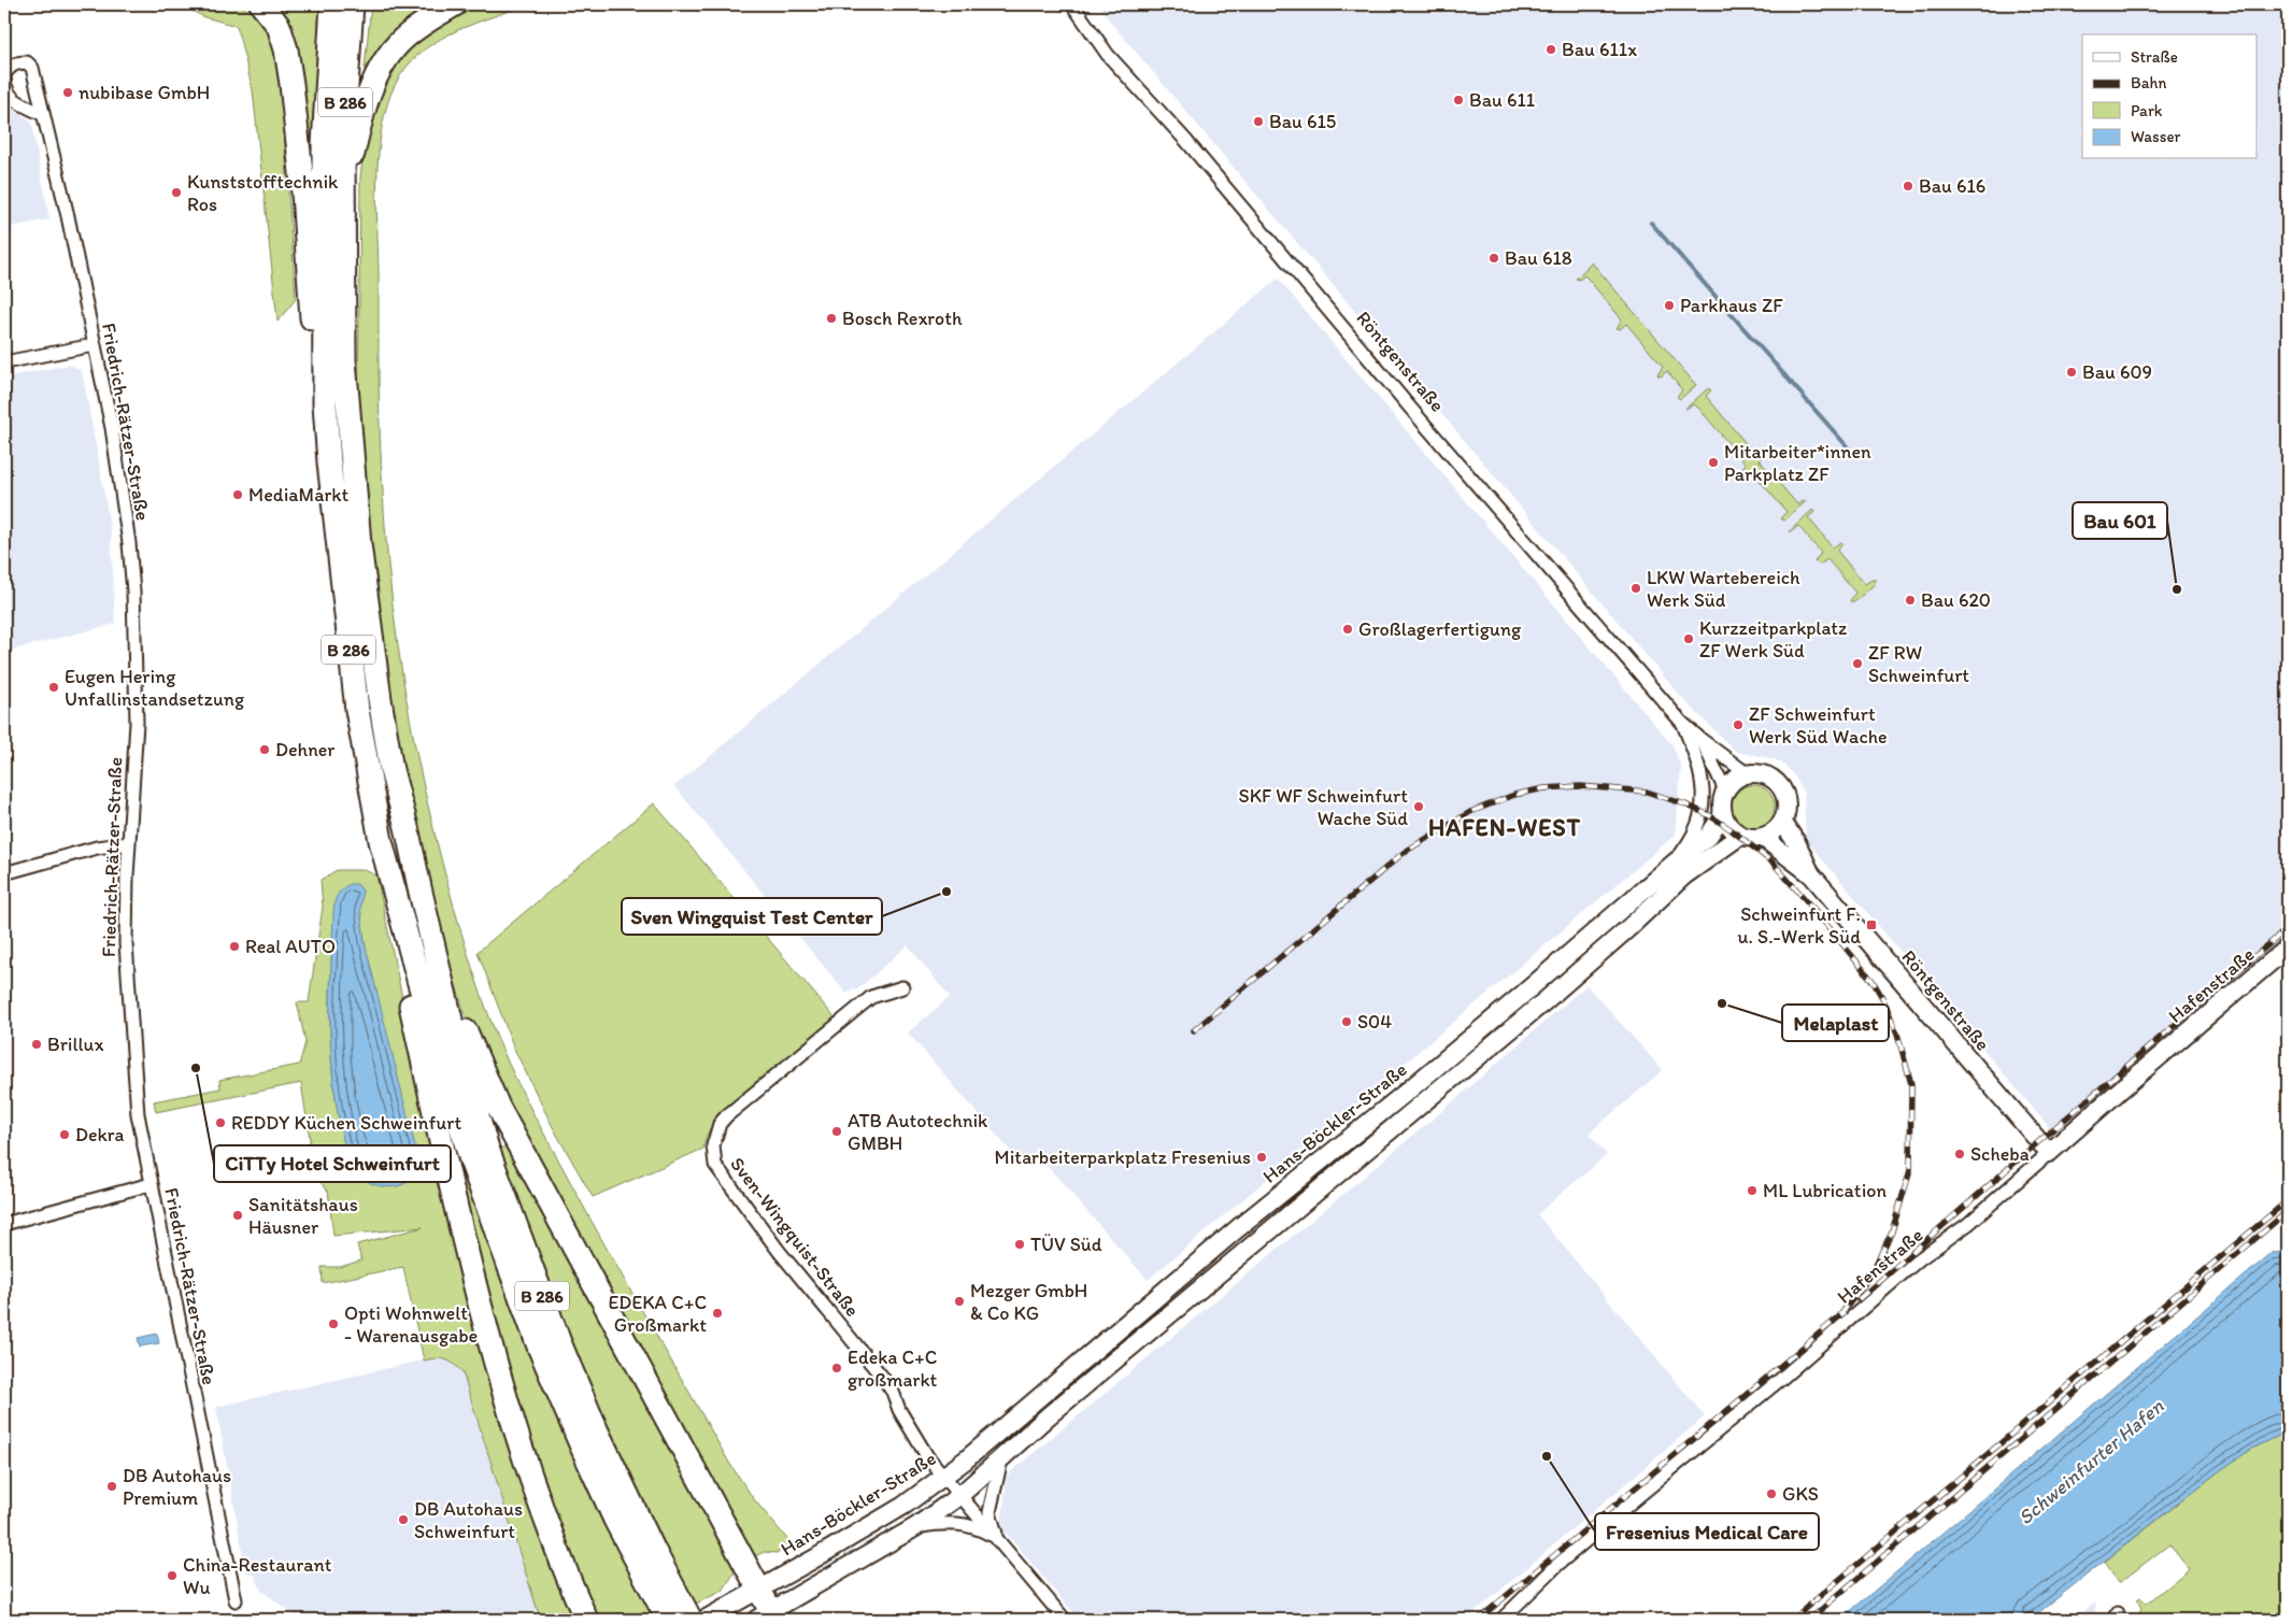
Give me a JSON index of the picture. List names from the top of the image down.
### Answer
{
  "streets": {
    "highway": ["B 286"],
    "street": [
      "Röntgenstraße",
      "Friedrich-Rätzer-Straße",
      "Hafenstraße",
      "Hans-Böckler-Straße",
      "Sven-Wingquist-Straße"
    ]
  },
  "crossings": [
    ["Röntgenstraße", "Hafenstraße"],
    ["Röntgenstraße", "Hans-Böckler-Straße"],
    ["Hans-Böckler-Straße", "Sven-Wingquist-Straße"]
  ],
  "districts": ["HAFEN-WEST"],
  "water": ["Schweinfurter Hafen"],
  "places": {
    "other": [
      "Bau 611x",
      "nubibase GmbH",
      "Bau 611",
      "Bau 615",
      "Bau 616",
      "Kunststofftechnik Ros",
      "Bau 618",
      "Parkhaus ZF",
      "Bosch Rexroth",
      "Bau 609",
      "Mitarbeiter*innen Parkplatz ZF",
      "MediaMarkt",
      "LKW Wartebereich Werk Süd",
      "Bau 601",
      "Bau 620",
      "Großlagerfertigung",
      "Kurzzeitparkplatz ZF Werk Süd",
      "ZF RW Schweinfurt",
      "Eugen Hering Unfallinstandsetzung",
      "ZF Schweinfurt Werk Süd Wache",
      "Dehner",
      "SKF WF Schweinfurt Wache Süd",
      "Sven Wingquist Test Center",
      "Real AUTO",
      "Melaplast",
      "S04",
      "Brillux",
      "CiTTy Hotel Schweinfurt",
      "REDDY Küchen Schweinfurt",
      "ATB Autotechnik GMBH",
      "Dekra",
      "Scheba",
      "Mitarbeiterparkplatz Fresenius",
      "ML Lubrication",
      "Sanitätshaus Häusner",
      "TÜV Süd",
      "Mezger GmbH & Co KG",
      "EDEKA C+C Großmarkt",
      "Opti Wohnwelt - Warenausgabe",
      "Edeka C+C großmarkt",
      "Fresenius Medical Care",
      "DB Autohaus Premium",
      "GKS",
      "DB Autohaus Schweinfurt",
      "China-Restaurant Wu"
    ],
    "transit": ["Schweinfurt F. u. S.-Werk Süd"]
  },
  "legend": [
    "Straße",
    "Bahn",
    "Park",
    "Wasser"
  ]
}
